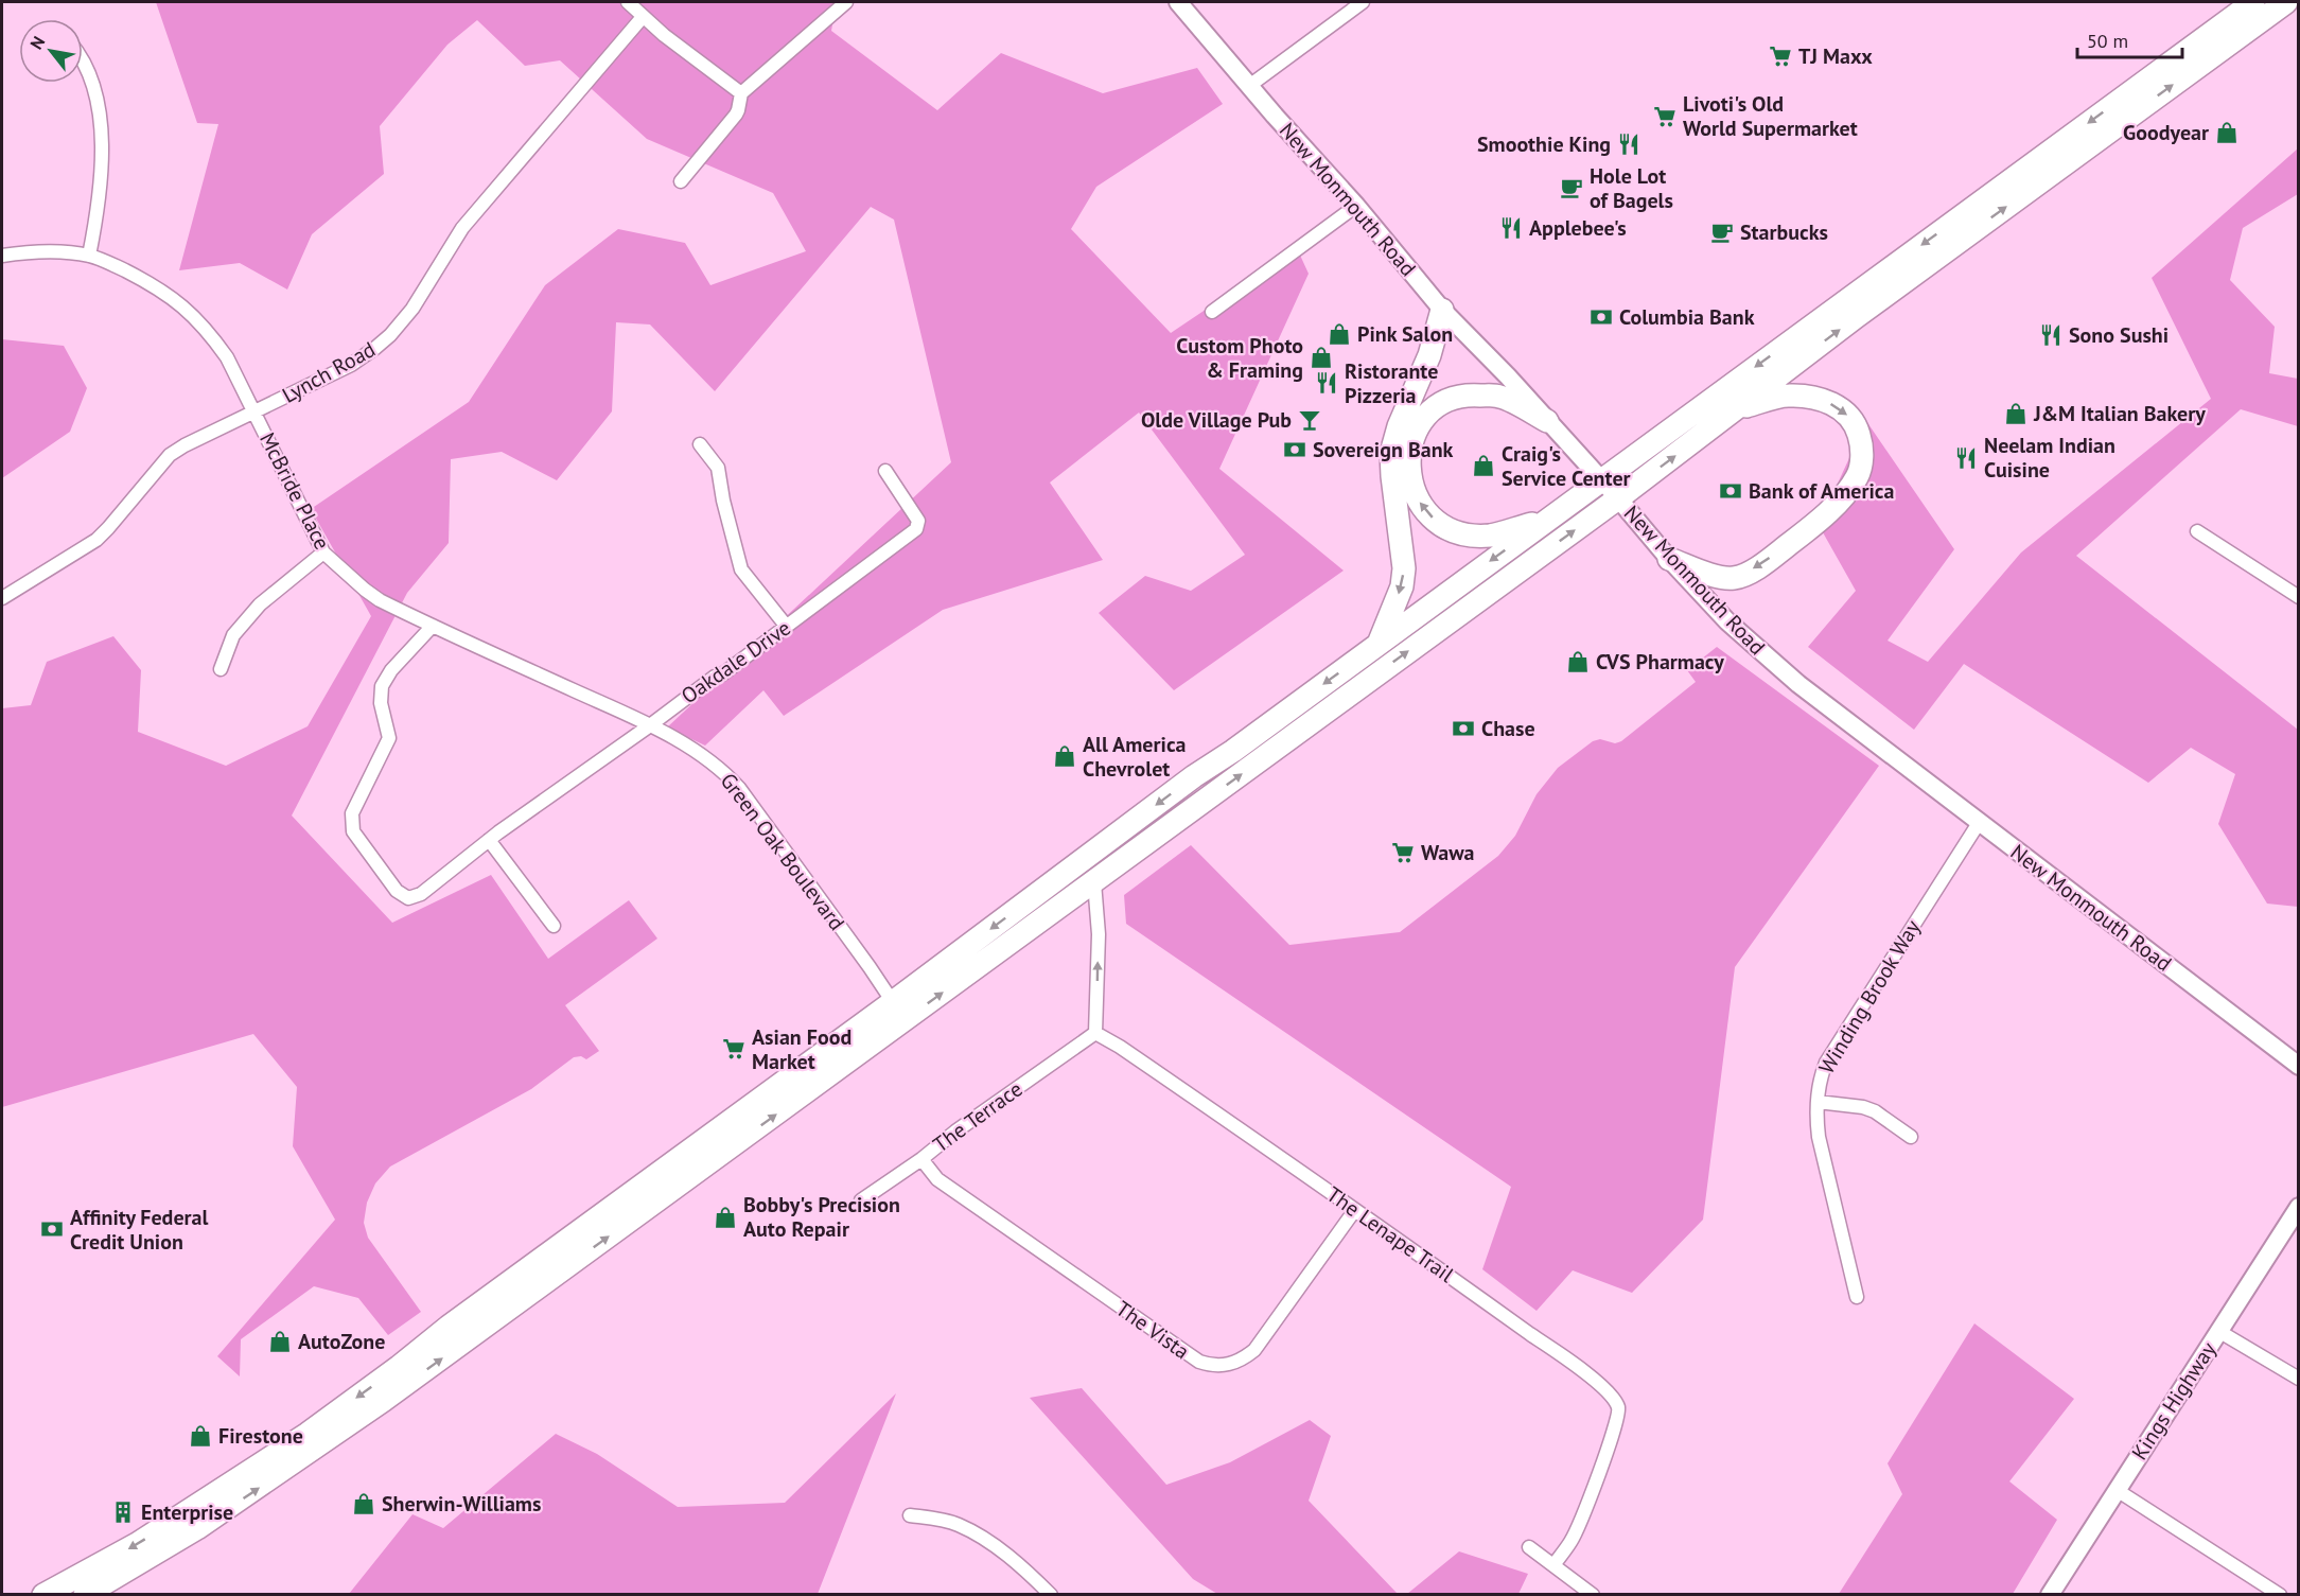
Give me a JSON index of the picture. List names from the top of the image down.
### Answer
{
  "streets": {
    "main road": ["New Monmouth Road", "Kings Highway"],
    "street": [
      "Lynch Road",
      "McBride Place",
      "Oakdale Drive",
      "Green Oak Boulevard",
      "Winding Brook Way",
      "The Terrace",
      "The Lenape Trail",
      "The Vista"
    ]
  },
  "crossings": [
    ["New Monmouth Road", "Winding Brook Way"],
    ["Lynch Road", "McBride Place"],
    ["McBride Place", "Oakdale Drive"],
    ["McBride Place", "Green Oak Boulevard"],
    ["Oakdale Drive", "Green Oak Boulevard"],
    ["The Terrace", "The Lenape Trail"],
    ["The Terrace", "The Vista"],
    ["The Lenape Trail", "The Vista"]
  ],
  "places": {
    "supermarket": [
      "TJ Maxx",
      "Livoti's Old World Supermarket",
      "Wawa",
      "Asian Food Market"
    ],
    "shop": [
      "Goodyear",
      "Pink Salon",
      "Custom Photo & Framing",
      "J&M Italian Bakery",
      "Craig's Service Center",
      "CVS Pharmacy",
      "All America Chevrolet",
      "Bobby's Precision Auto Repair",
      "AutoZone",
      "Firestone",
      "Sherwin-Williams"
    ],
    "restaurant": [
      "Smoothie King",
      "Applebee's",
      "Sono Sushi",
      "Ristorante Pizzeria",
      "Neelam Indian Cuisine"
    ],
    "cafe": ["Hole Lot of Bagels", "Starbucks"],
    "bank": [
      "Columbia Bank",
      "Sovereign Bank",
      "Bank of America",
      "Chase",
      "Affinity Federal Credit Union"
    ],
    "bar": ["Olde Village Pub"],
    "building": ["Enterprise"]
  },
  "scale_bar": "50 m",
  "north": "top left"
}
